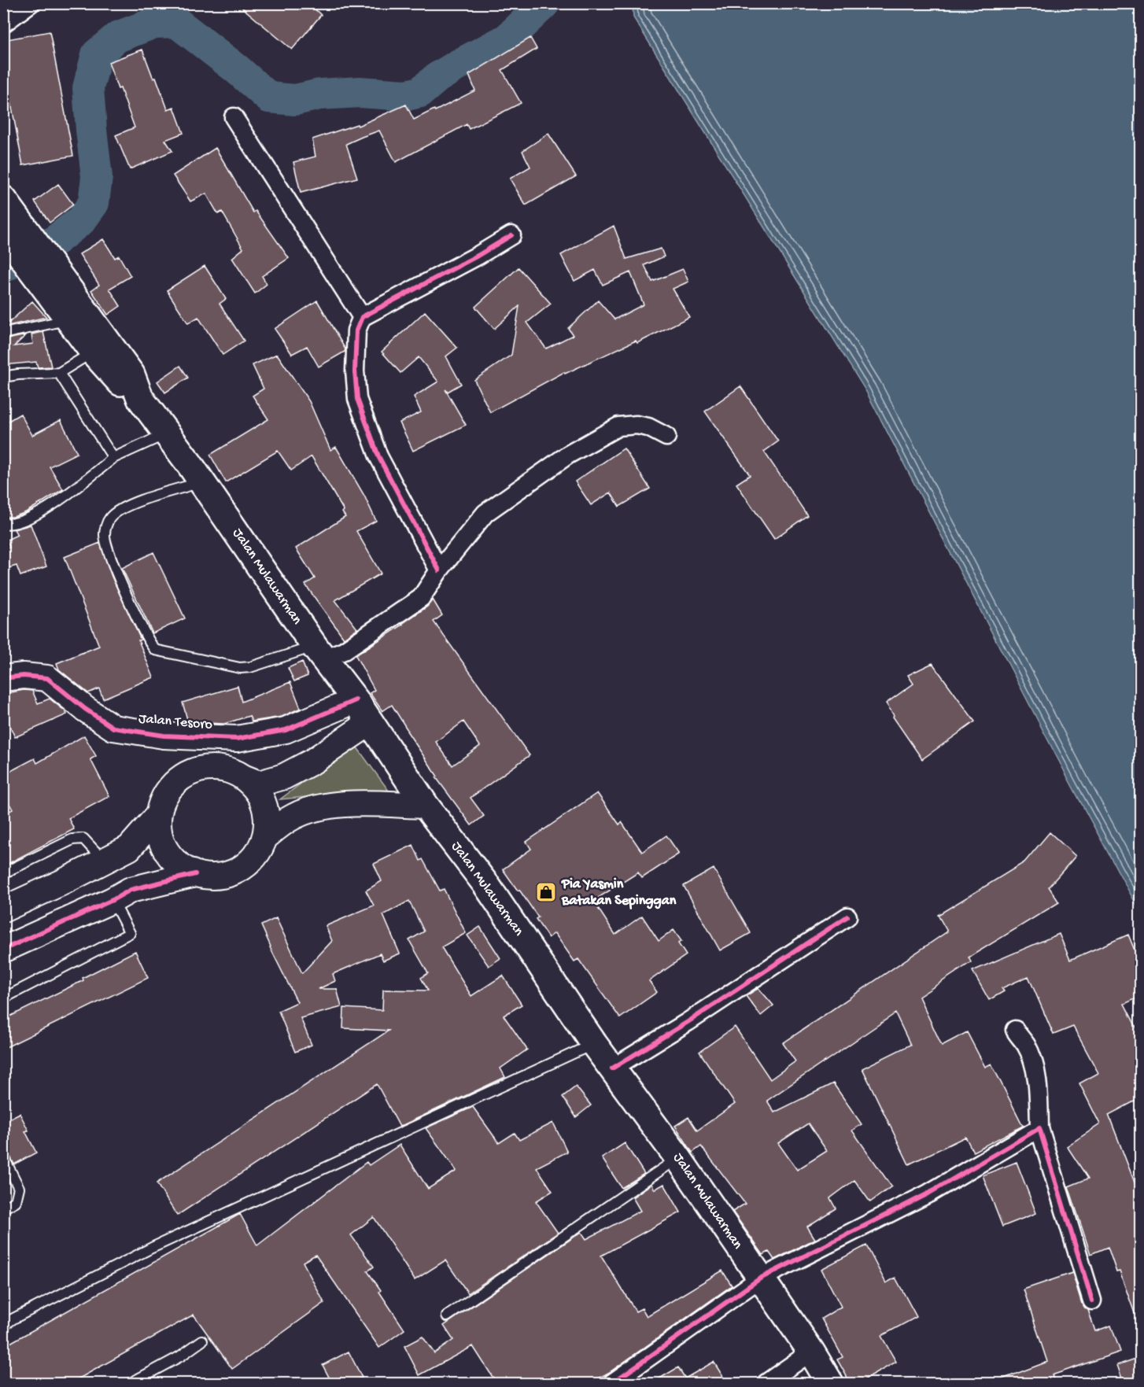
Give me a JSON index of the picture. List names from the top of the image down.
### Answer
{
  "streets": {
    "highway": ["Jalan Mulawarman"],
    "street": ["Jalan Tesoro"]
  },
  "crossings": [
    ["Jalan Mulawarman", "Jalan Tesoro"]
  ],
  "places": {
    "shop": ["Pia Yasmin Batakan Sepinggan"]
  }
}
